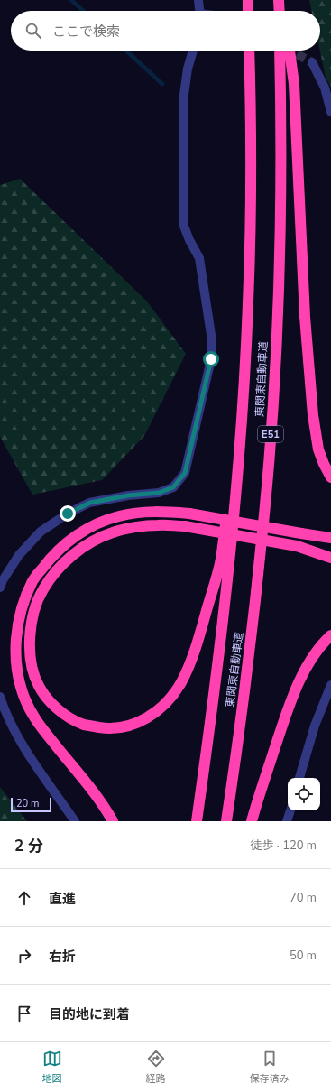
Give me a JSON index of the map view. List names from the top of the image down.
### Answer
{
  "streets": {
    "highway": ["東関東自動車道", "E51"]
  },
  "scale_bar": "20 m",
  "page": {
    "search": "ここで検索",
    "scale": "20 m",
    "heading": ["2 分", "徒歩 · 120 m"],
    "list": [
      ["直進", "70 m"],
      ["右折", "50 m"],
      "目的地に到着"
    ],
    "nav": ["地図", "経路", "保存済み"]
  }
}
